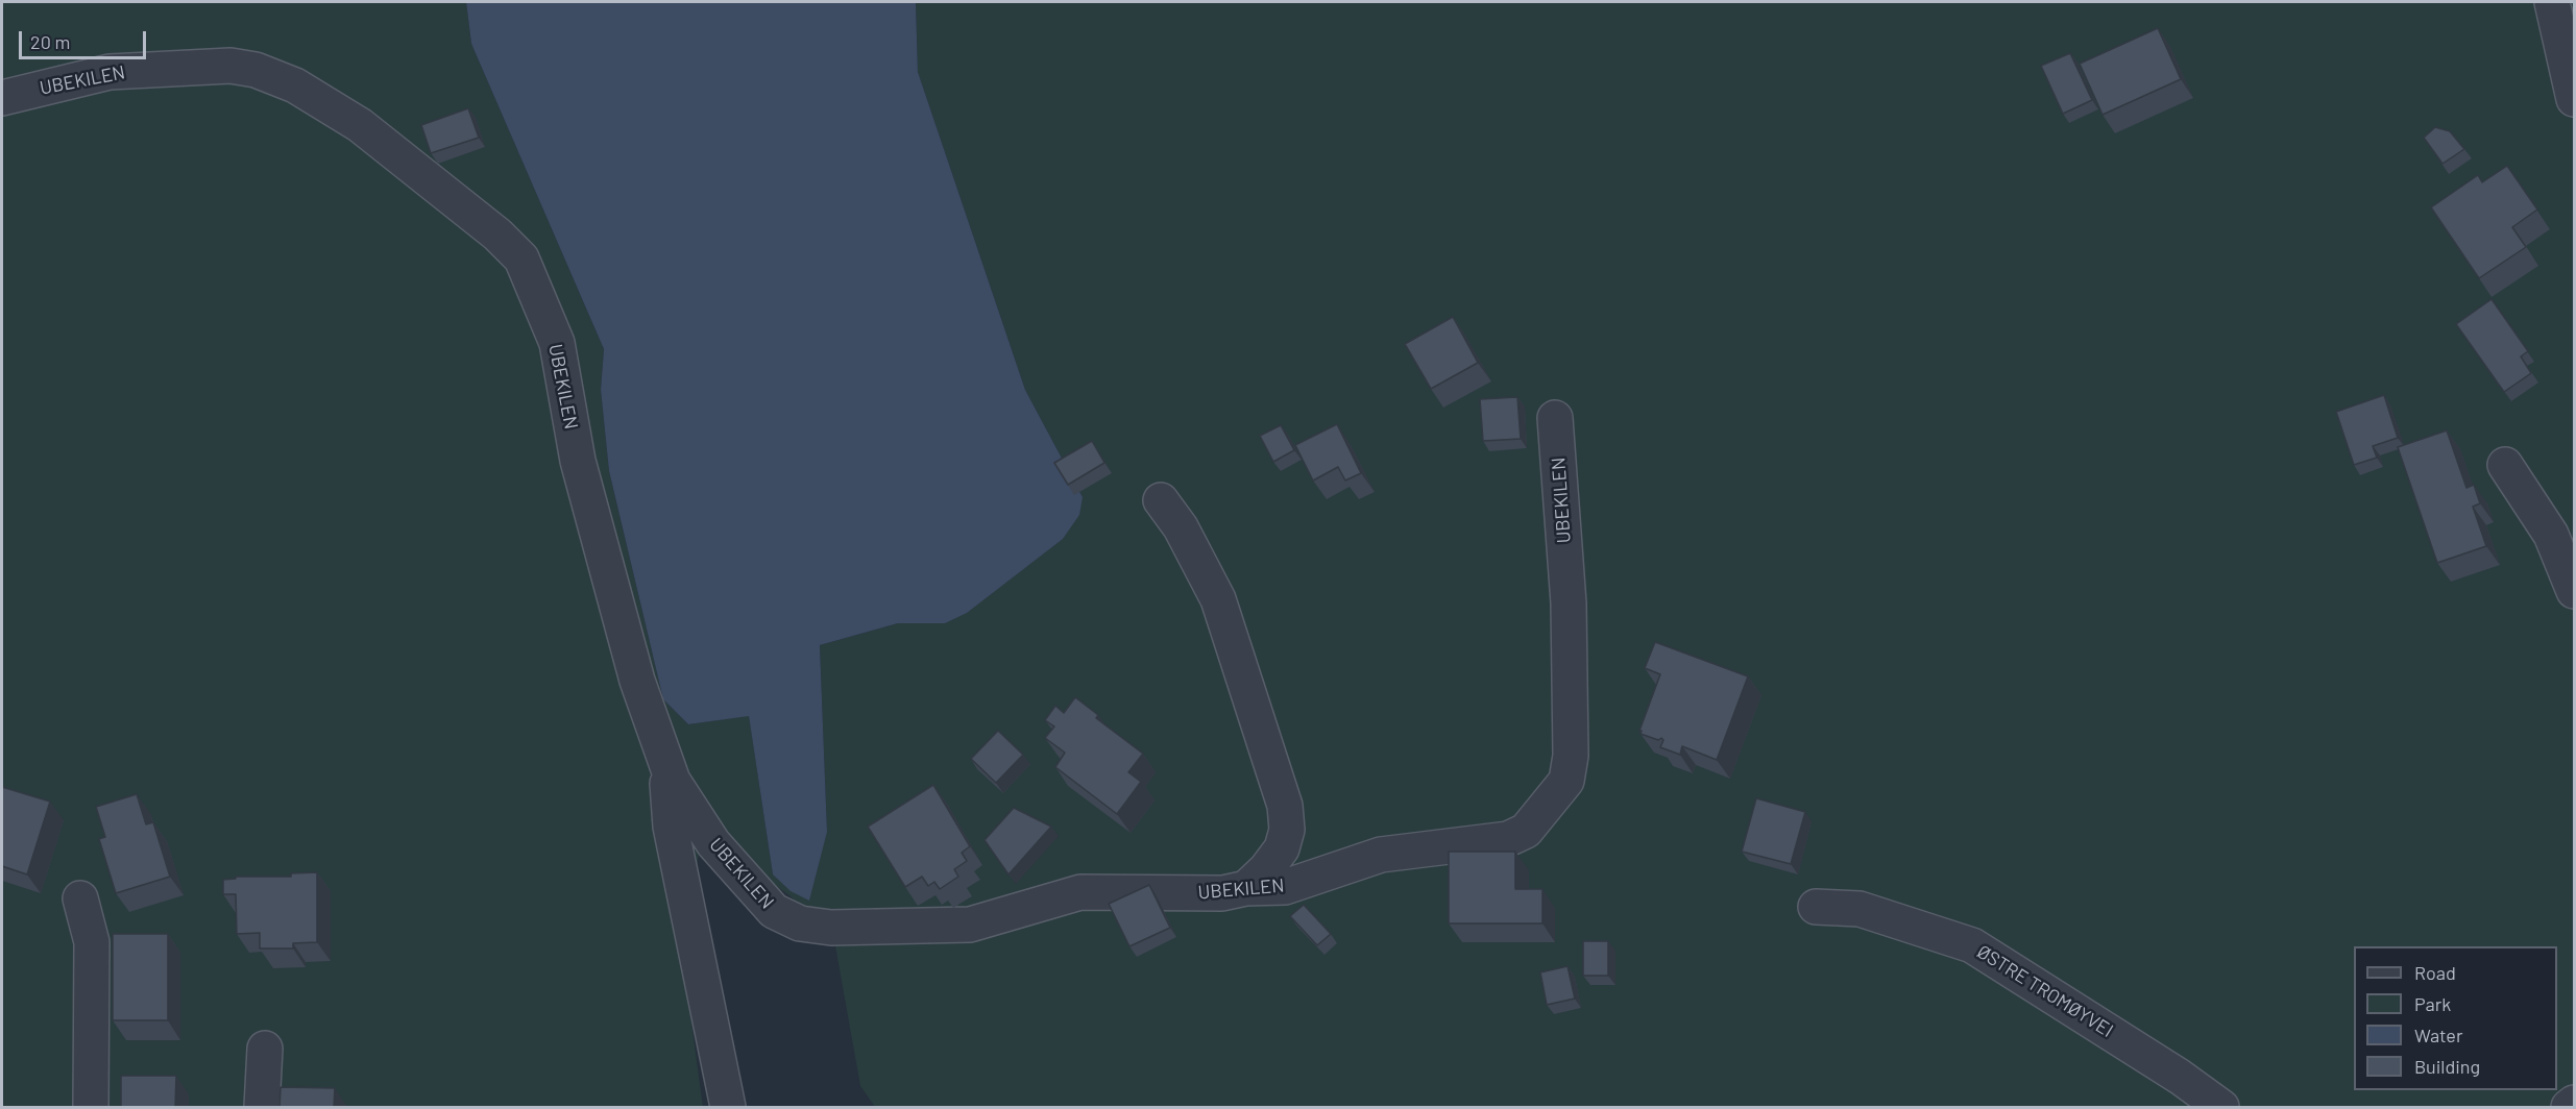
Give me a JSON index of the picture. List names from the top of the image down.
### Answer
{
  "streets": {
    "street": ["UBEKILEN", "ØSTRE TROMØYVEI"]
  },
  "legend": [
    "Road",
    "Park",
    "Water",
    "Building"
  ],
  "scale_bar": "20 m"
}
